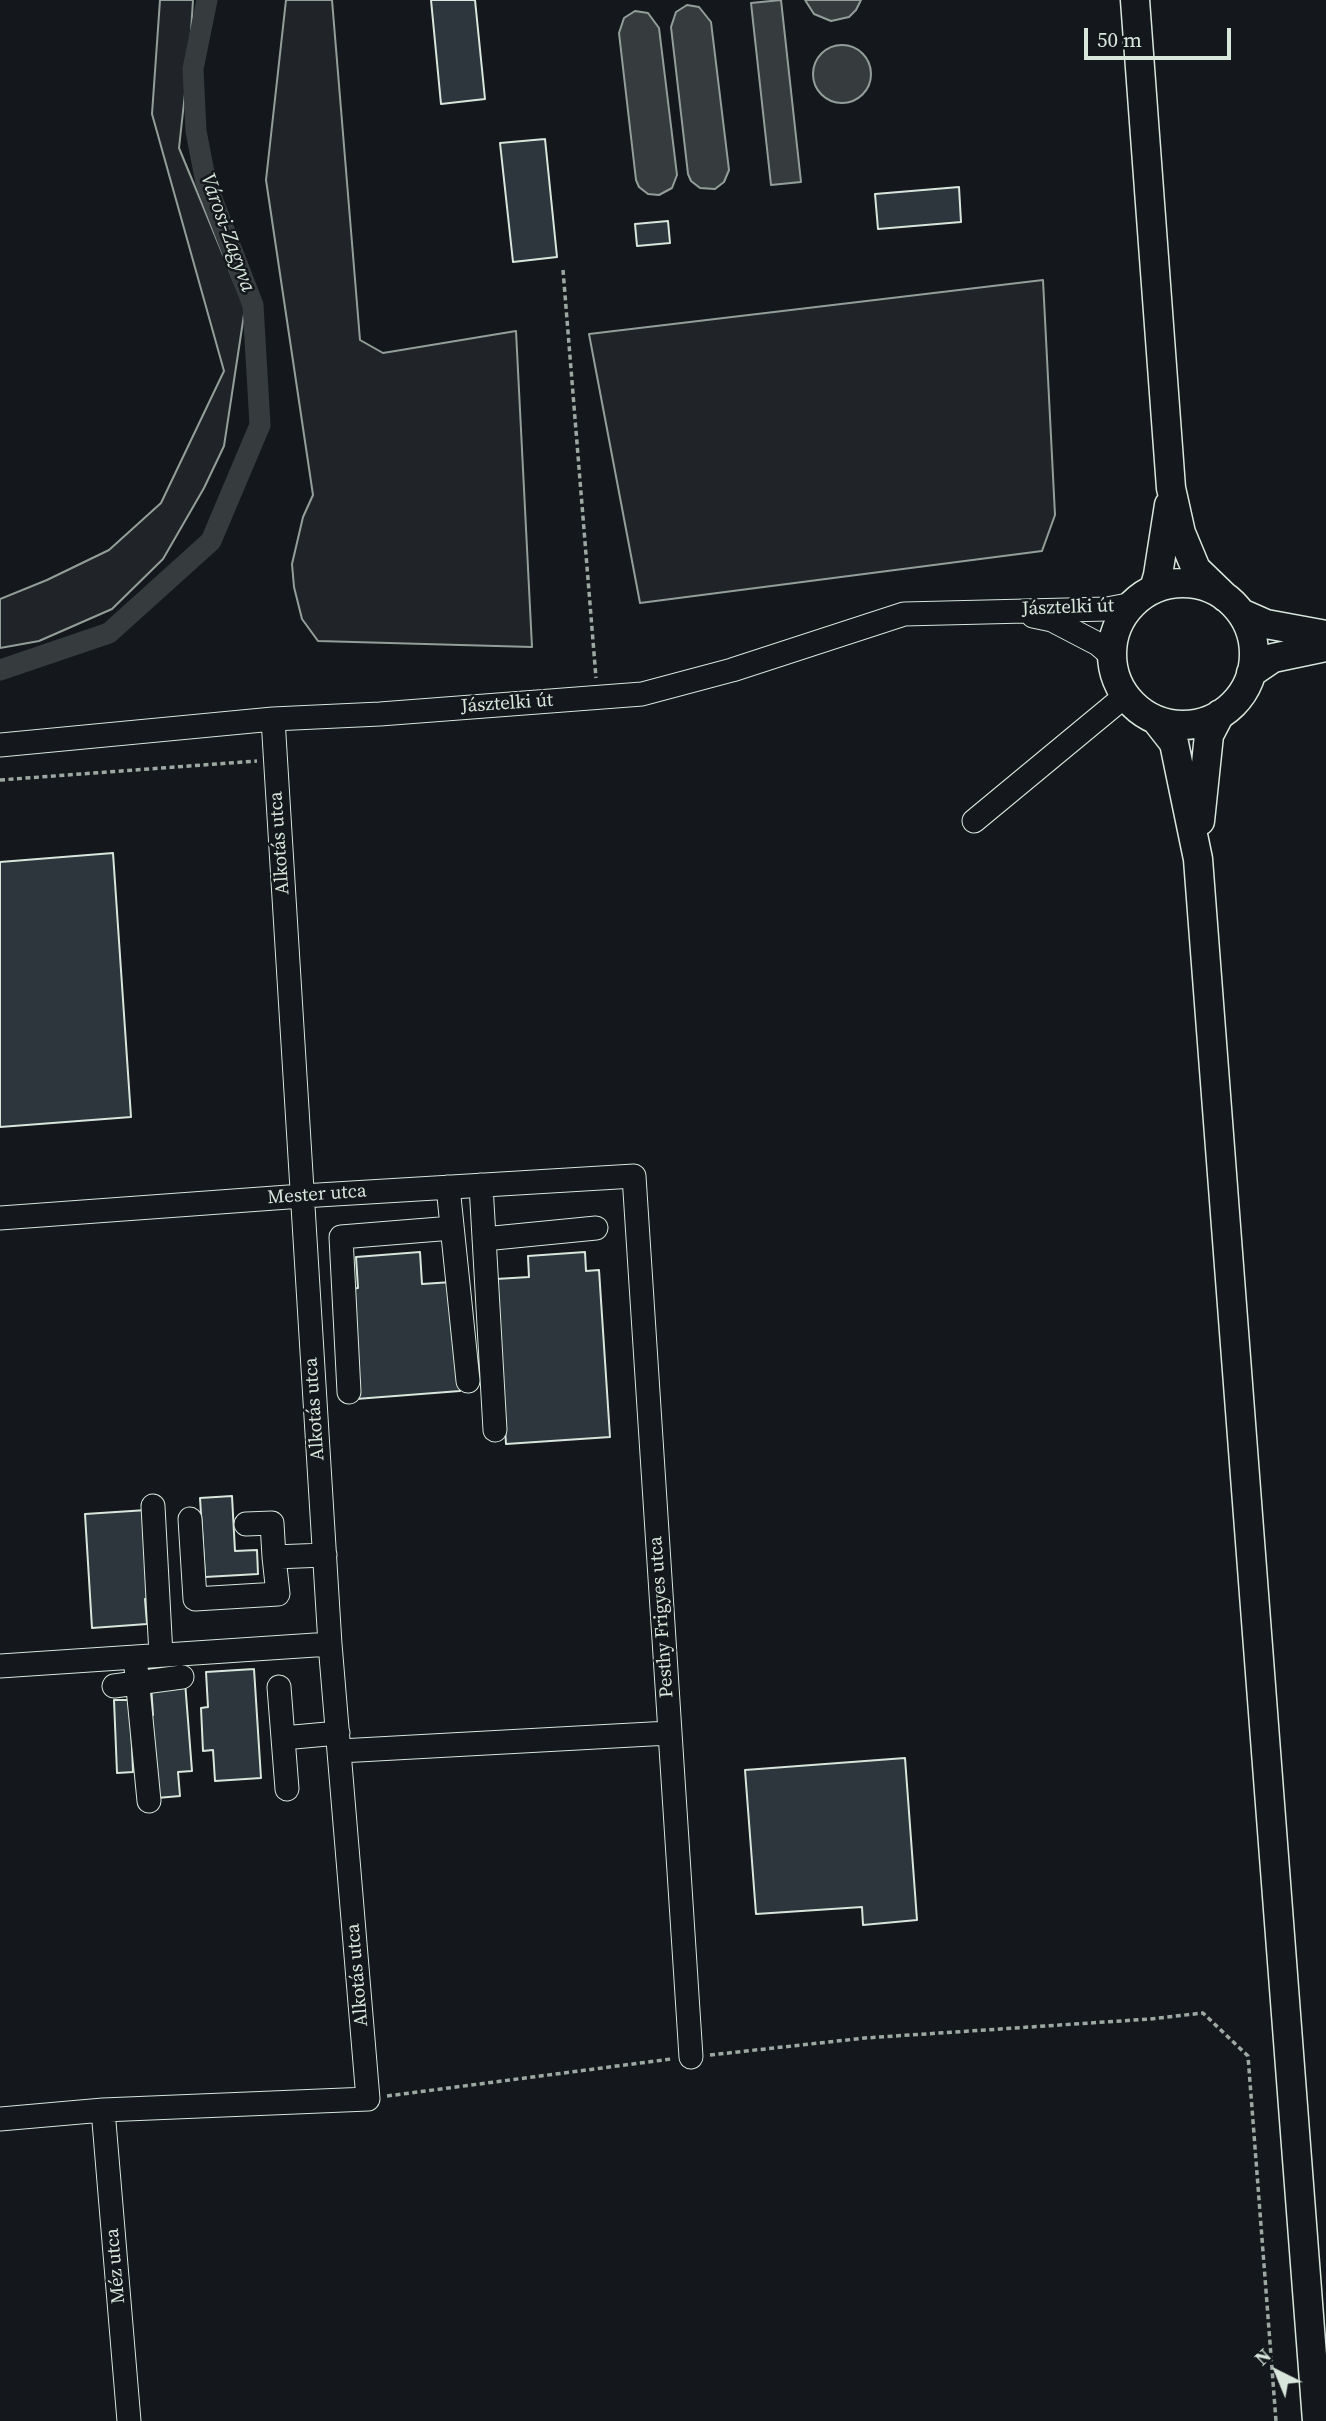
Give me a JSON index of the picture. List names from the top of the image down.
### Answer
{
  "streets": {
    "street": [
      "Jásztelki út",
      "Alkotás utca",
      "Mester utca",
      "Pesthy Frigyes utca",
      "Méz utca"
    ]
  },
  "crossings": [
    ["Jásztelki út", "Alkotás utca"],
    ["Alkotás utca", "Mester utca"],
    ["Mester utca", "Pesthy Frigyes utca"]
  ],
  "water": ["Városi-Zagyva"],
  "scale_bar": "50 m",
  "north": "top left"
}
